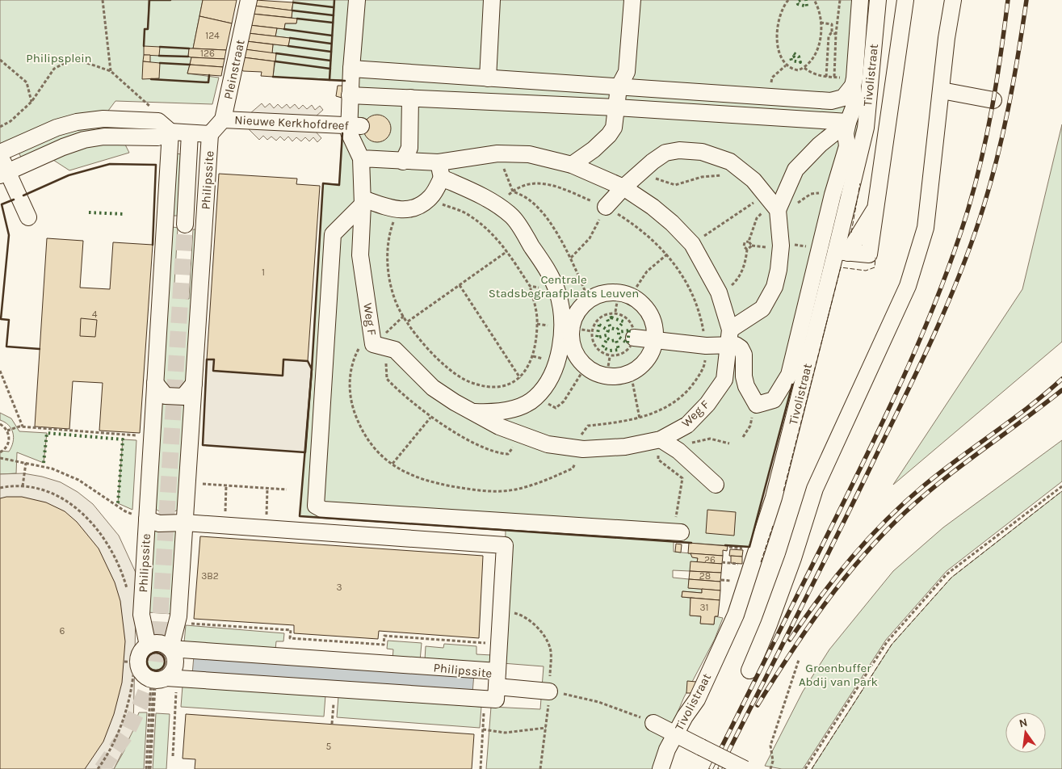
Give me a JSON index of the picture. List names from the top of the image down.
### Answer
{
  "streets": {
    "street": [
      "Pleinstraat",
      "Tivolistraat",
      "Nieuwe Kerkhofdreef",
      "Philipssite",
      "Weg F"
    ]
  },
  "crossings": [
    ["Pleinstraat", "Nieuwe Kerkhofdreef"],
    ["Pleinstraat", "Philipssite"],
    ["Nieuwe Kerkhofdreef", "Weg F"]
  ],
  "parks": ["Philipsplein", "Centrale Stadsbegraafplaats Leuven", "Groenbuffer Abdij van Park"],
  "house_numbers": [
    "124",
    "126",
    "1",
    "4",
    "26",
    "3B2",
    "28",
    "3",
    "31",
    "6",
    "5"
  ],
  "north": "top"
}
